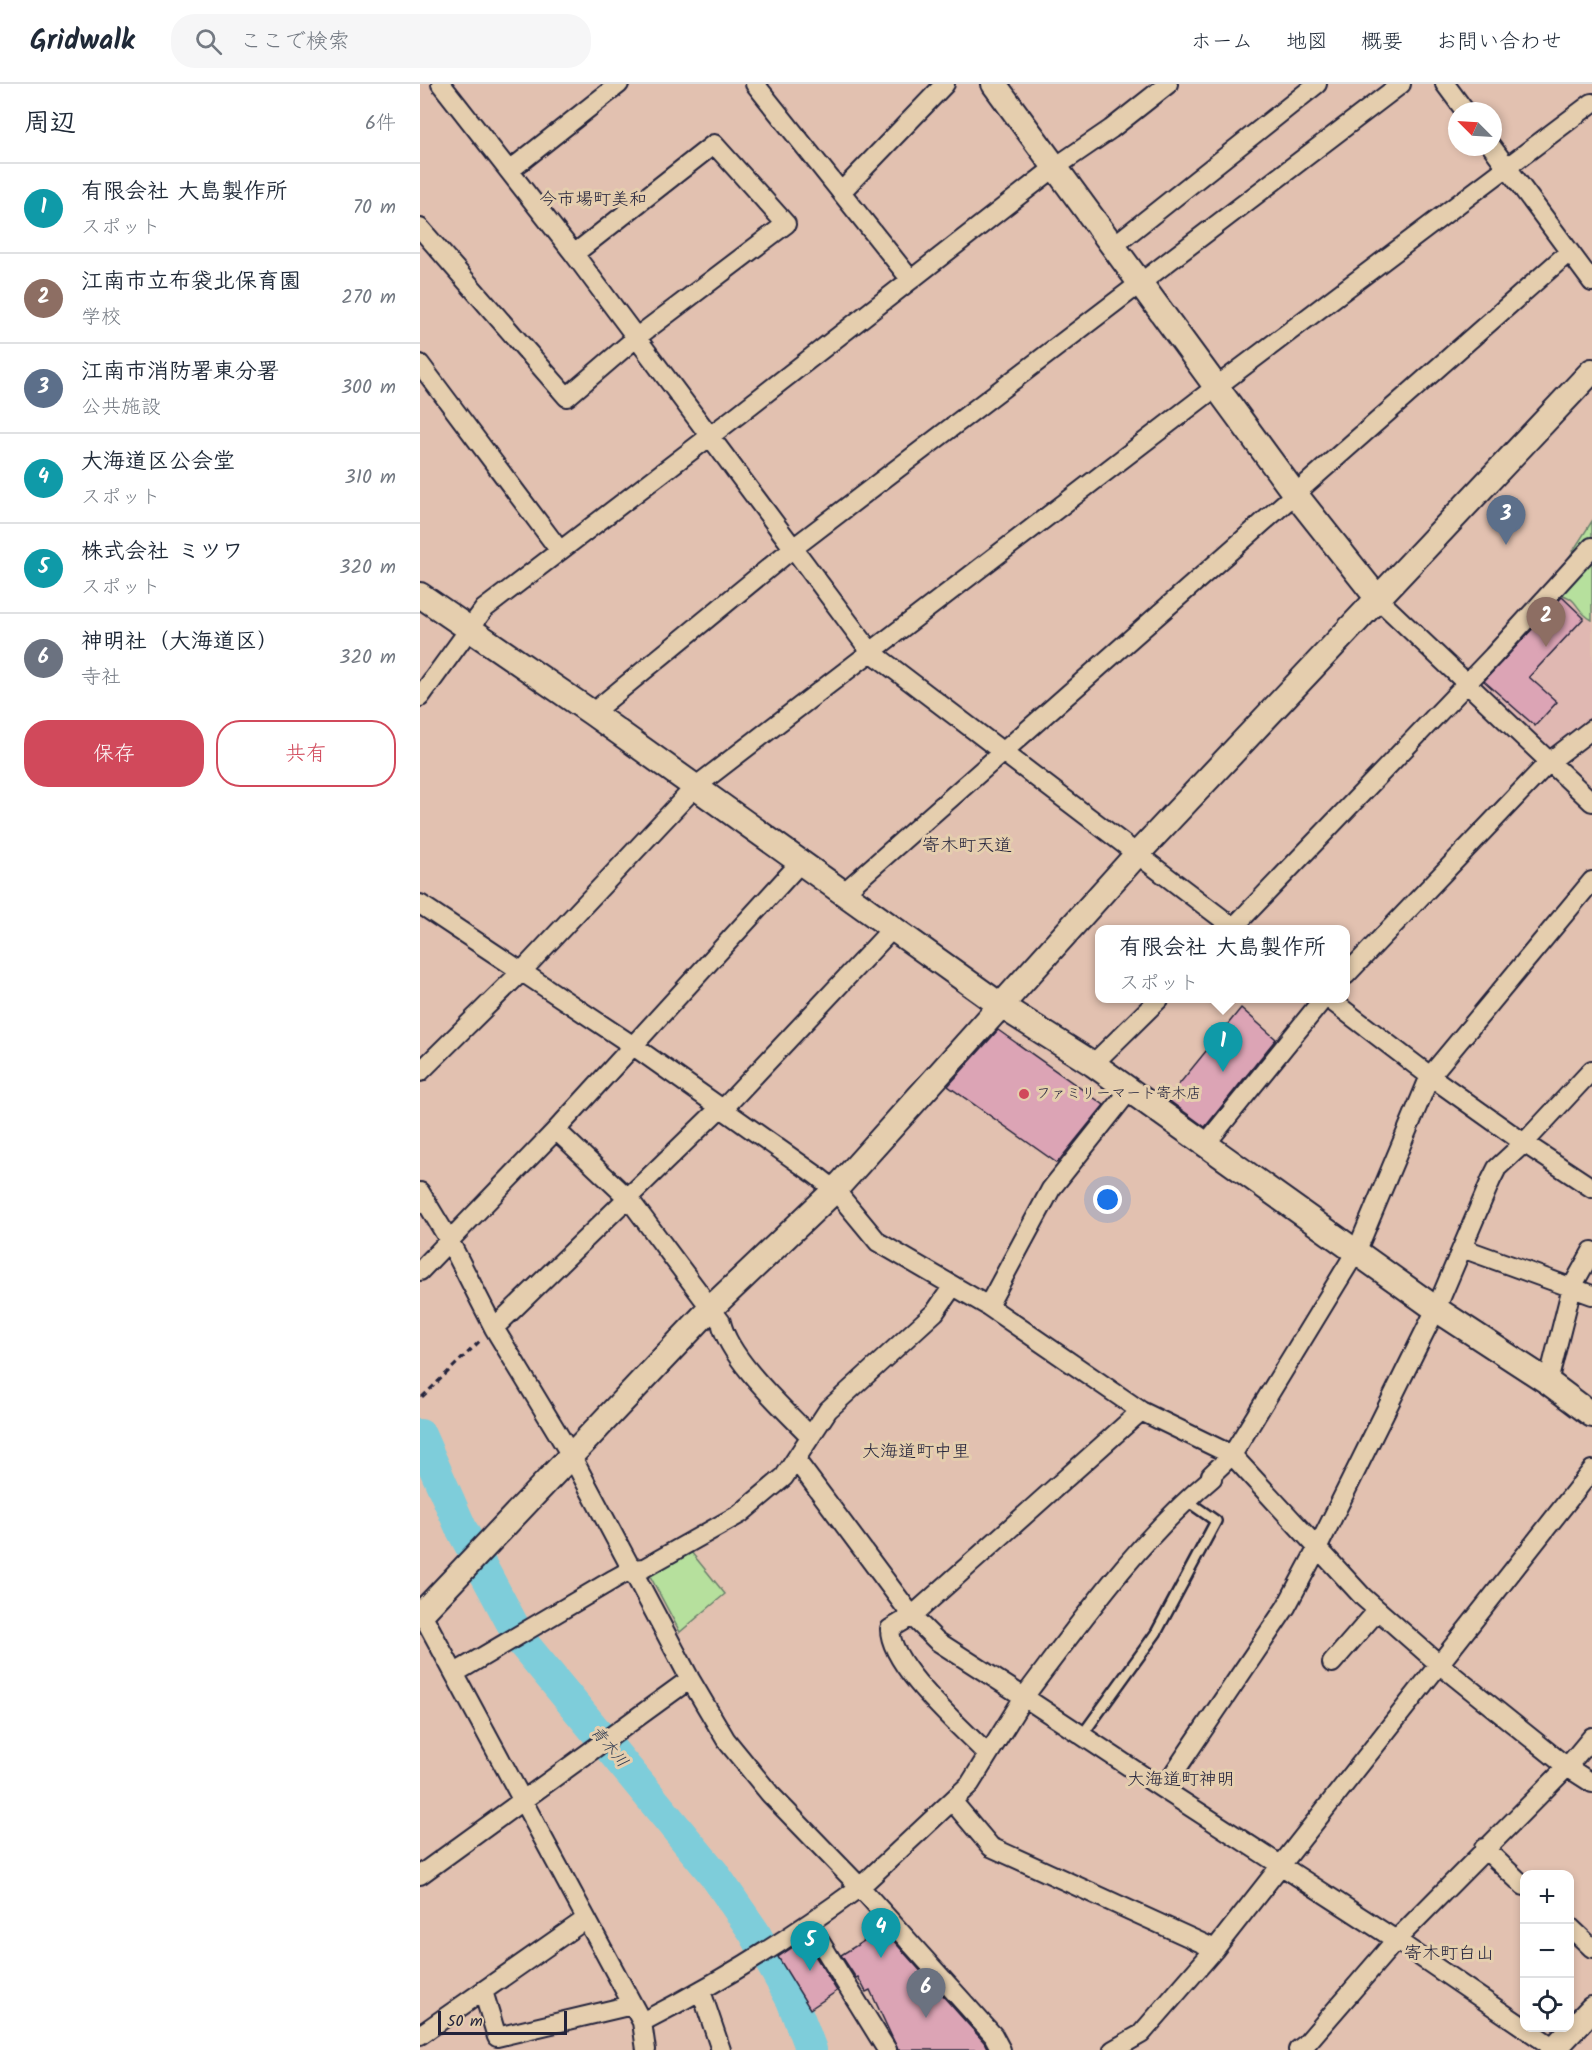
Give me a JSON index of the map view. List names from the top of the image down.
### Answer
{
  "districts": [
    "今市場町美和",
    "寄木町天道",
    "大海道町中里",
    "大海道町神明",
    "寄木町白山"
  ],
  "water": ["青木川"],
  "places": ["ファミリーマート寄木店"],
  "scale_bar": "50 m",
  "north": "top left",
  "page": {
    "header": "Gridwalk",
    "search": "ここで検索",
    "nav": [
      "ホーム",
      "地図",
      "概要",
      "お問い合わせ"
    ],
    "heading": ["周辺", "6件"],
    "list": [
      {
        "mark": "1",
        "name": "有限会社 大島製作所",
        "note": "スポット",
        "value": "70 m"
      },
      {
        "mark": "2",
        "name": "江南市立布袋北保育園",
        "note": "学校",
        "value": "270 m"
      },
      {
        "mark": "3",
        "name": "江南市消防署東分署",
        "note": "公共施設",
        "value": "300 m"
      },
      {
        "mark": "4",
        "name": "大海道区公会堂",
        "note": "スポット",
        "value": "310 m"
      },
      {
        "mark": "5",
        "name": "株式会社 ミツワ",
        "note": "スポット",
        "value": "320 m"
      },
      {
        "mark": "6",
        "name": "神明社（大海道区）",
        "note": "寺社",
        "value": "320 m"
      }
    ],
    "pins": [
      "3",
      "2",
      "1",
      "4",
      "5",
      "6"
    ],
    "buttons": ["保存", "共有"],
    "popup": ["有限会社 大島製作所", "スポット"],
    "map_buttons": ["+", "−"],
    "scale": "50 m"
  }
}
